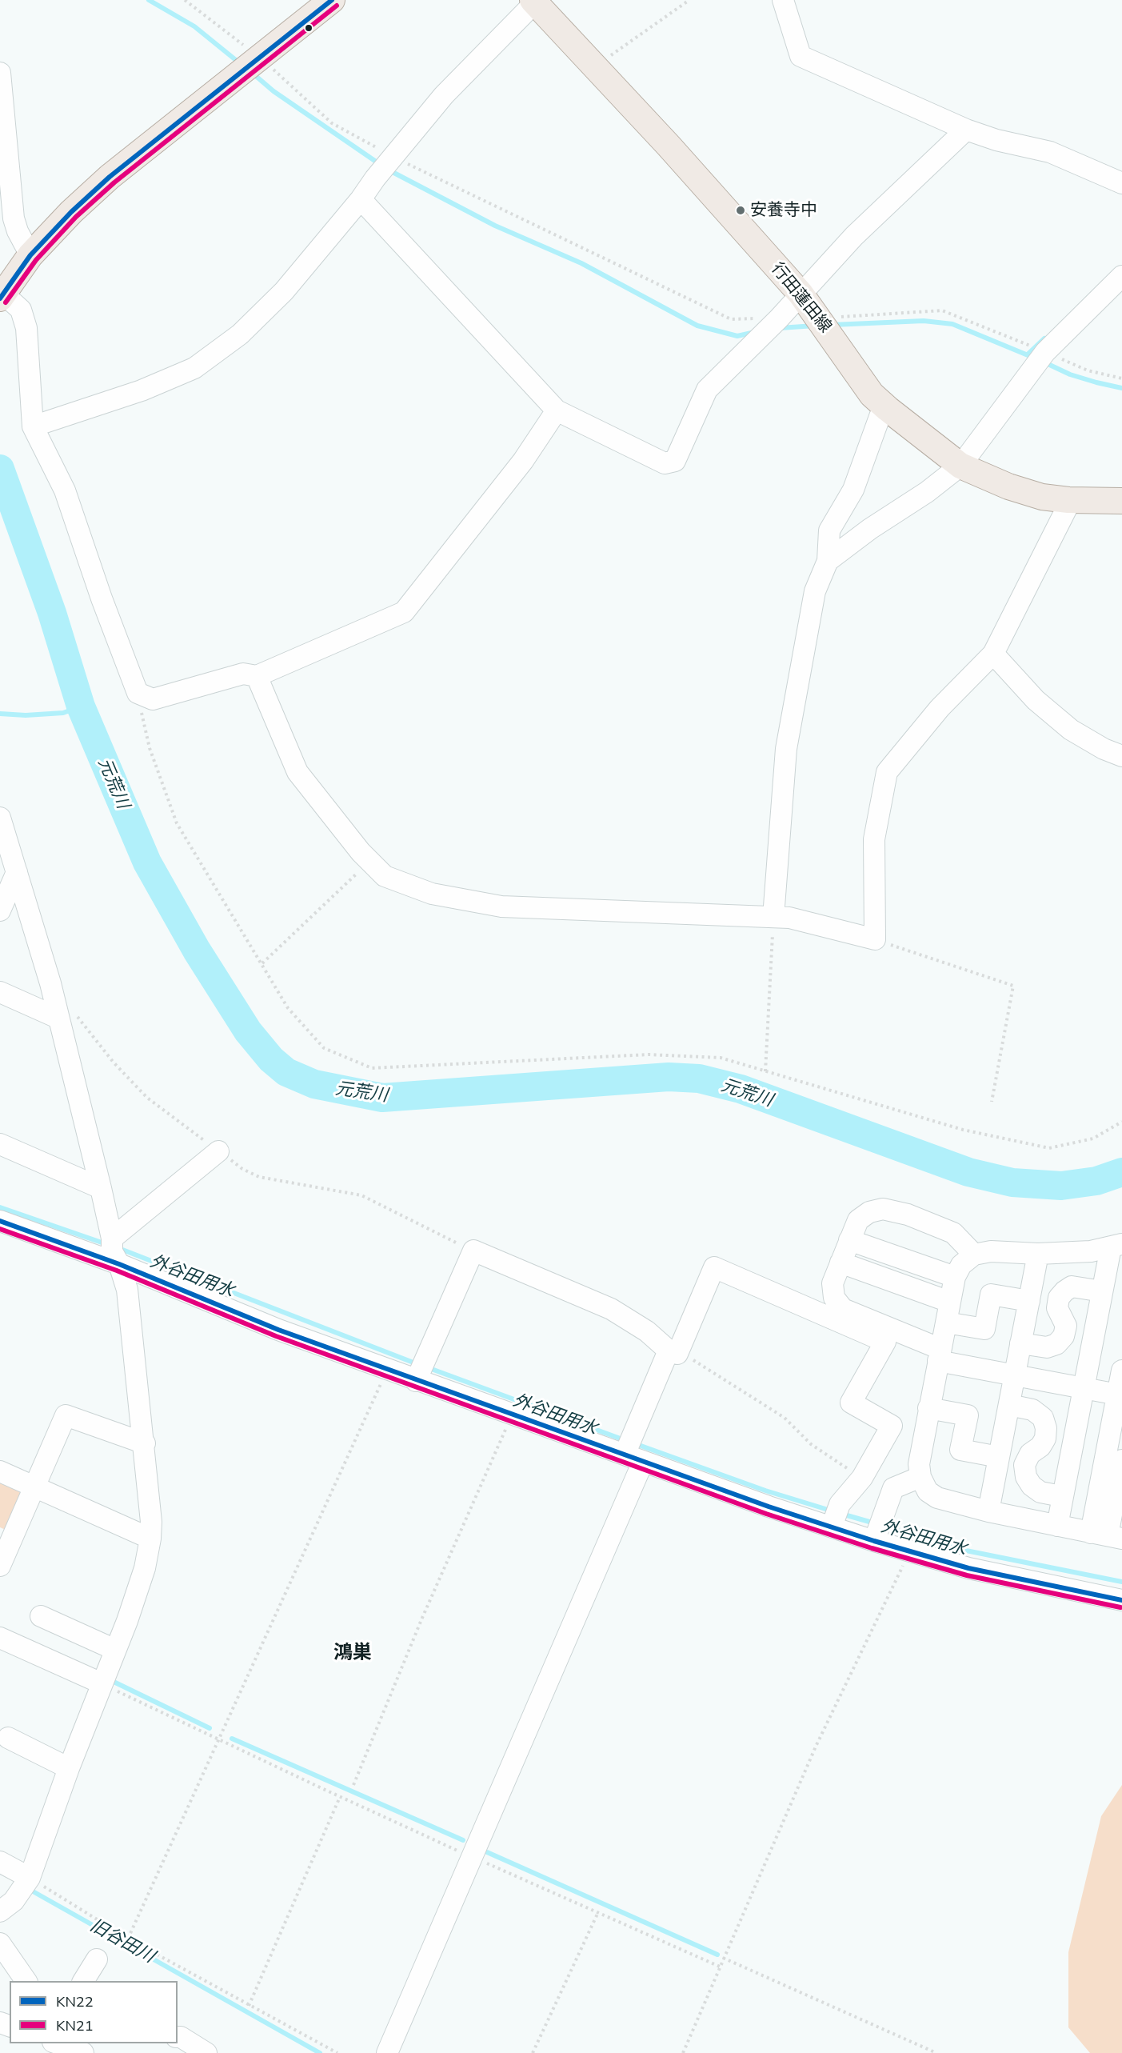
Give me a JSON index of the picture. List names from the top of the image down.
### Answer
{
  "streets": {
    "main road": ["行田蓮田線"]
  },
  "districts": ["鴻巣"],
  "water": ["元荒川", "外谷田用水", "旧谷田川"],
  "places": ["安養寺中"],
  "lines": ["transit line KN22", "transit line KN21"],
  "legend": ["KN22", "KN21"]
}
